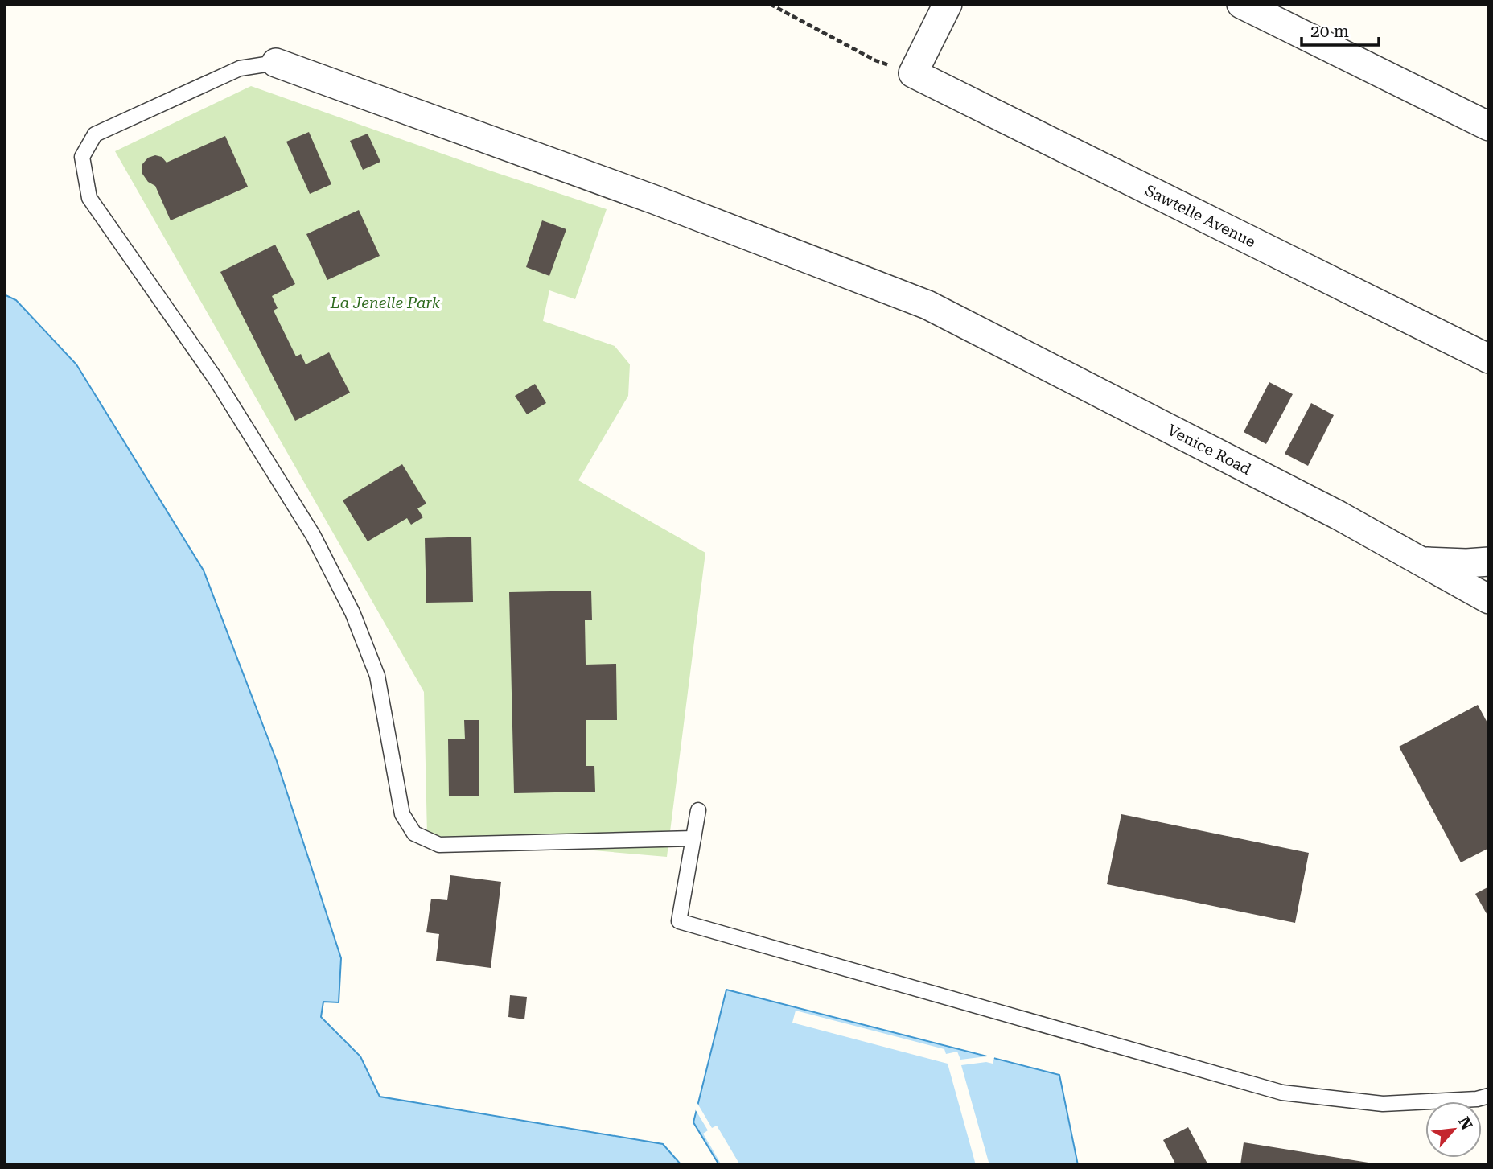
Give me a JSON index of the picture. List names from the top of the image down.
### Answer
{
  "streets": {
    "street": ["Sawtelle Avenue", "Venice Road"]
  },
  "parks": ["La Jenelle Park"],
  "scale_bar": "20 m",
  "north": "top right"
}
